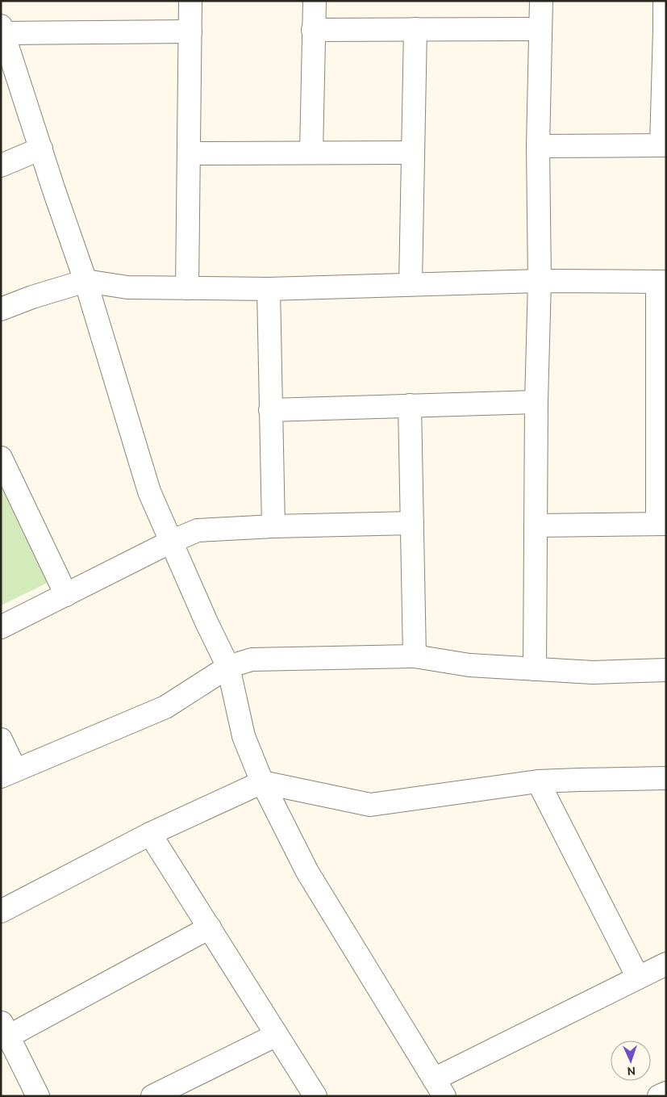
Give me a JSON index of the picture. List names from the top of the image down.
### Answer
{
  "north": "bottom"
}
